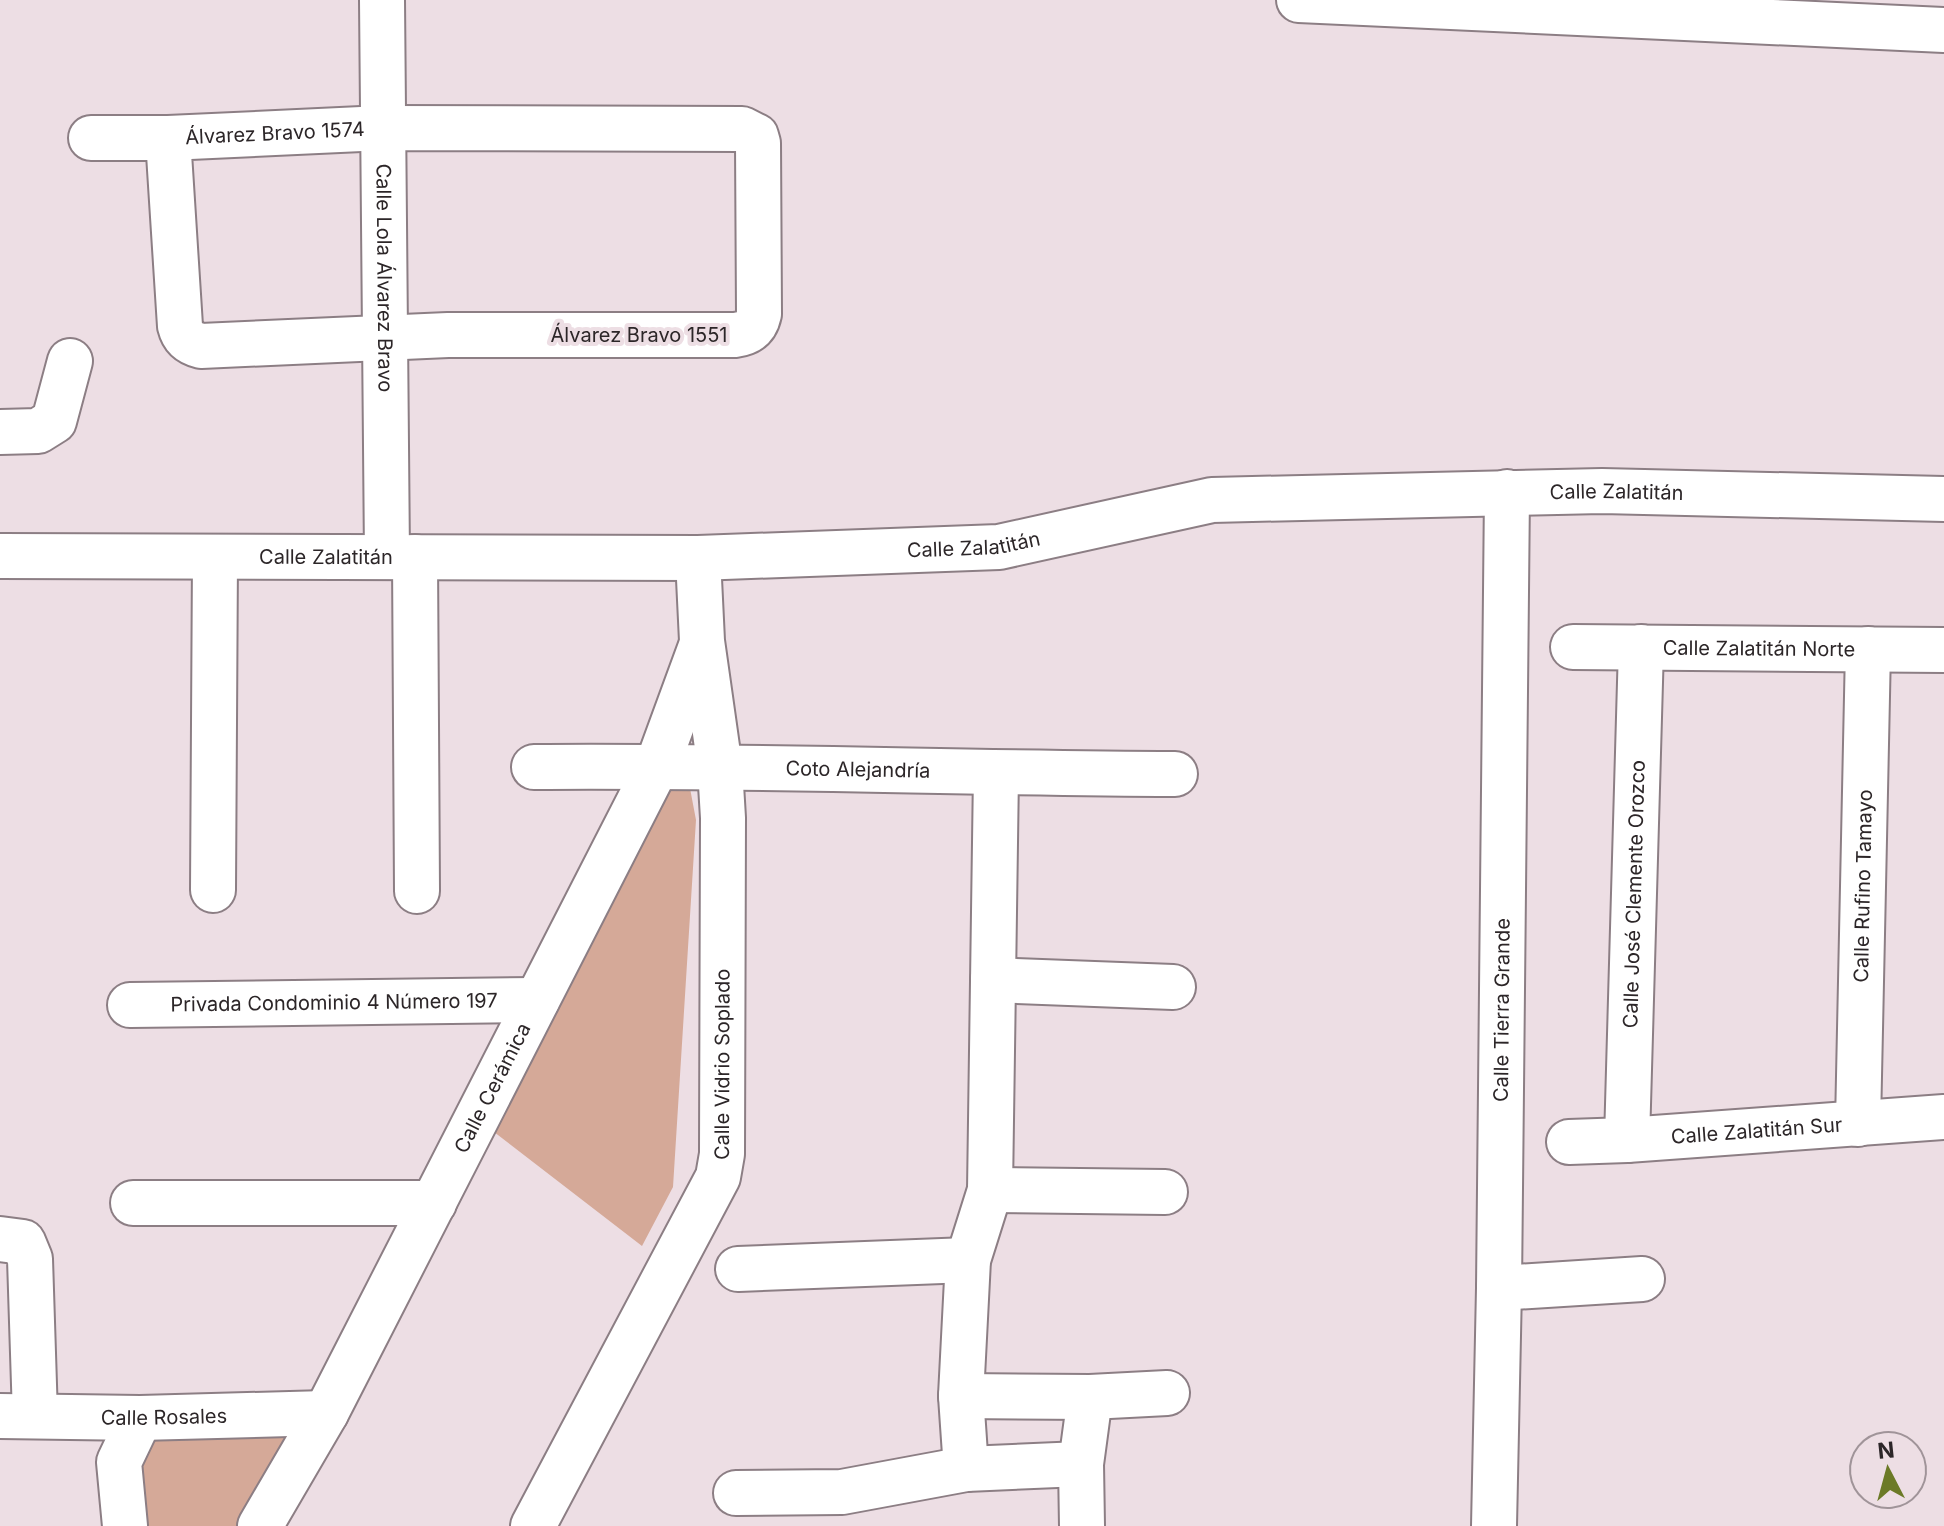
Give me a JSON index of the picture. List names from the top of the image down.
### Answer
{
  "streets": {
    "street": [
      "Álvarez Bravo 1574",
      "Calle Lola Álvarez Bravo",
      "Álvarez Bravo 1551",
      "Calle Zalatitán",
      "Calle Zalatitán Norte",
      "Coto Alejandría",
      "Calle Rufino Tamayo",
      "Calle José Clemente Orozco",
      "Privada Condominio 4 Número 197",
      "Calle Tierra Grande",
      "Calle Vidrio Soplado",
      "Calle Cerámica",
      "Calle Zalatitán Sur",
      "Calle Rosales"
    ]
  },
  "crossings": [
    ["Álvarez Bravo 1574", "Calle Lola Álvarez Bravo"],
    ["Álvarez Bravo 1574", "Álvarez Bravo 1551"],
    ["Calle Lola Álvarez Bravo", "Álvarez Bravo 1551"],
    ["Calle Lola Álvarez Bravo", "Calle Zalatitán"],
    ["Calle Zalatitán", "Calle Tierra Grande"],
    ["Calle Zalatitán", "Calle Vidrio Soplado"],
    ["Calle Zalatitán Norte", "Calle Rufino Tamayo"],
    ["Calle Zalatitán Norte", "Calle José Clemente Orozco"],
    ["Coto Alejandría", "Calle Vidrio Soplado"],
    ["Coto Alejandría", "Calle Cerámica"],
    ["Calle Rufino Tamayo", "Calle Zalatitán Sur"],
    ["Calle José Clemente Orozco", "Calle Zalatitán Sur"],
    ["Privada Condominio 4 Número 197", "Calle Cerámica"],
    ["Calle Vidrio Soplado", "Calle Cerámica"],
    ["Calle Cerámica", "Calle Rosales"]
  ],
  "north": "top"
}
